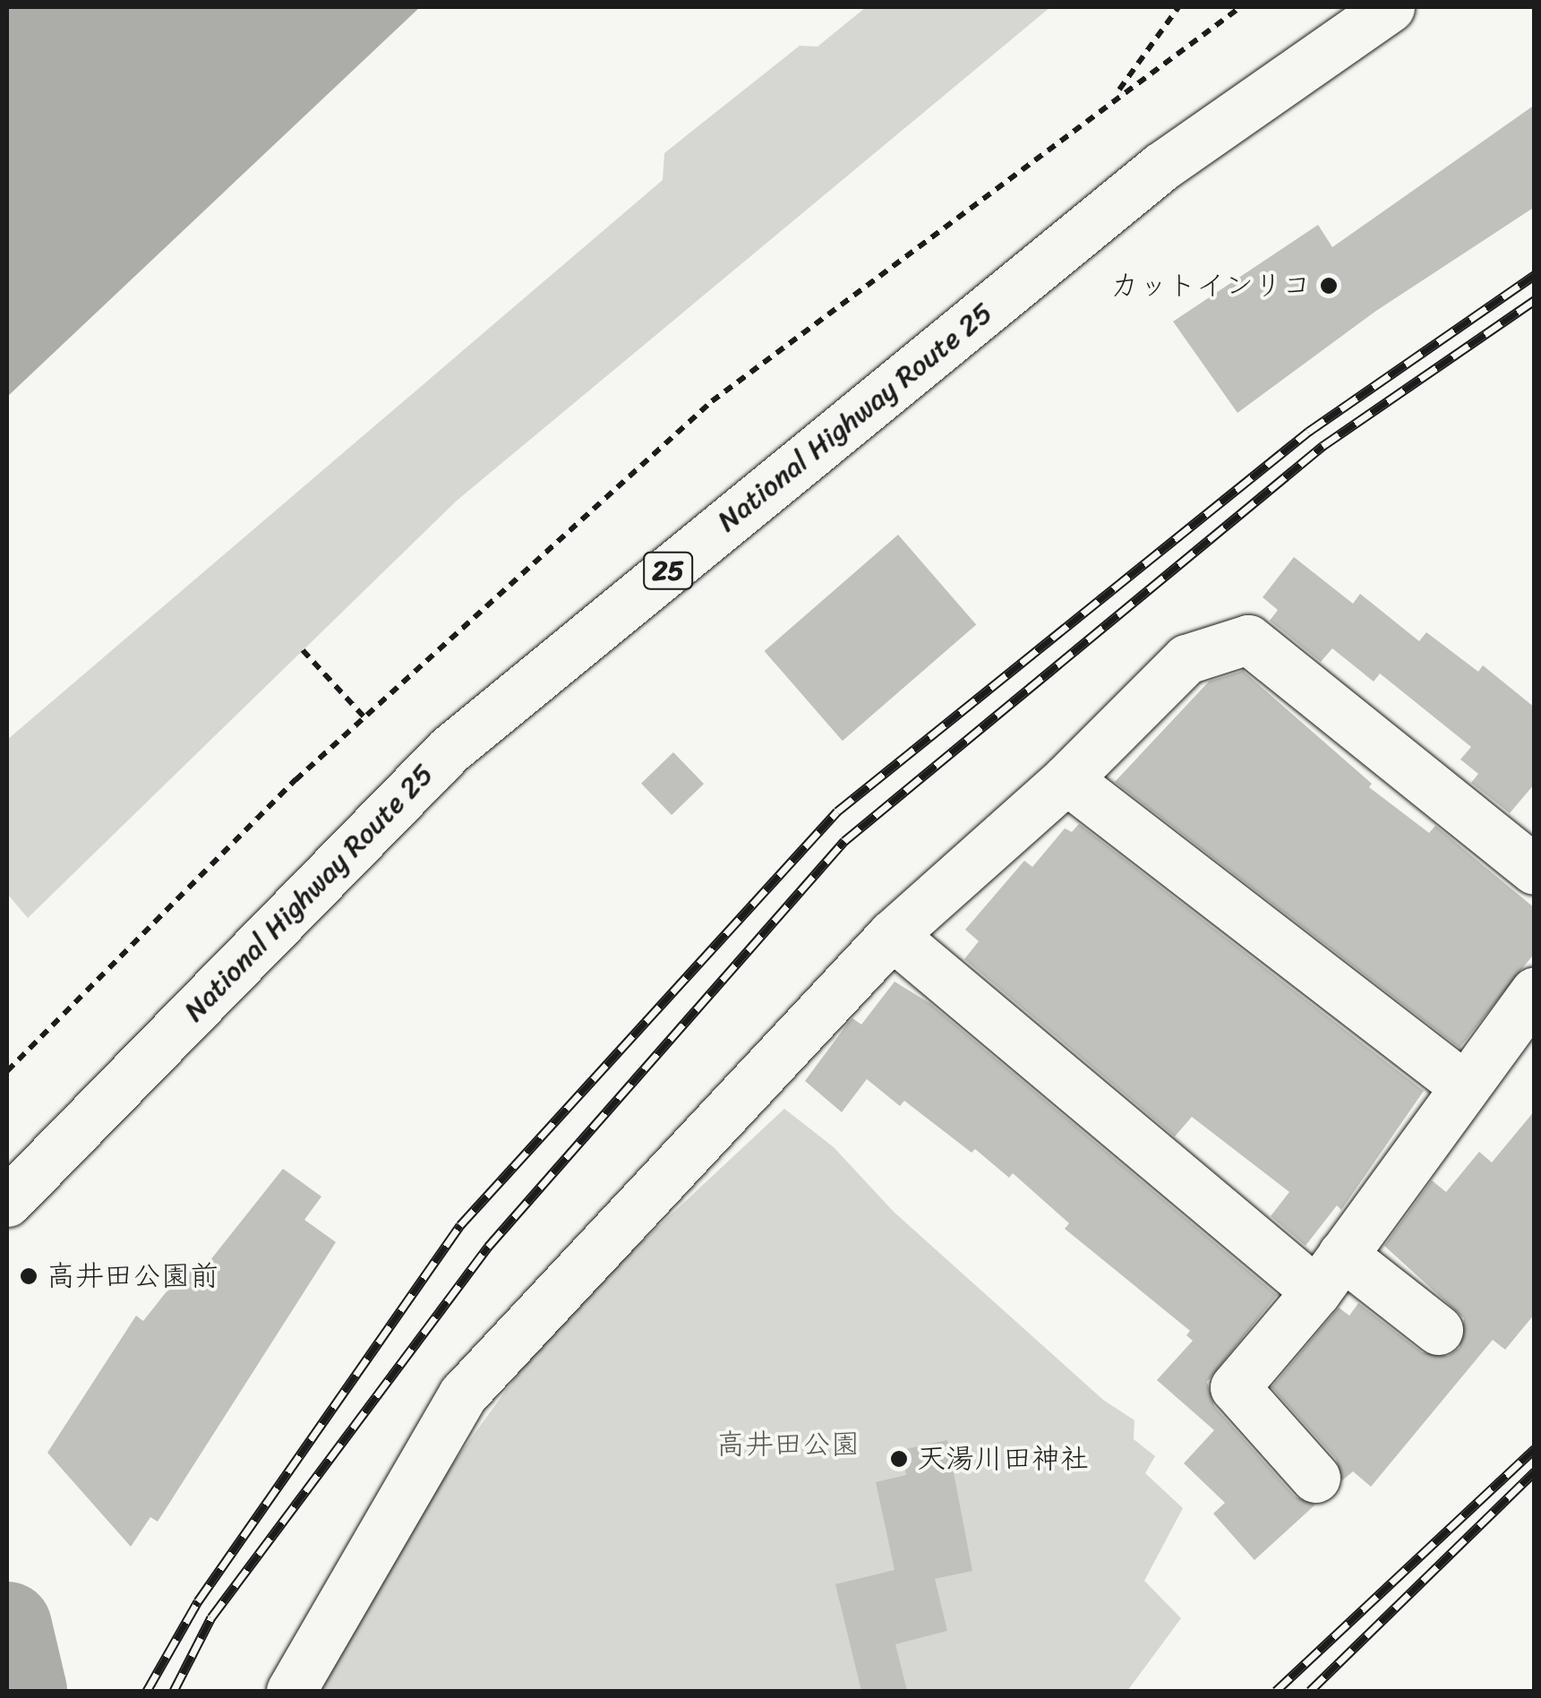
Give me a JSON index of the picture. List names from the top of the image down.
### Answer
{
  "streets": {
    "main road": ["National Highway Route 25", "25"]
  },
  "parks": ["高井田公園"],
  "places": ["カットインリコ", "高井田公園前", "天湯川田神社"]
}
